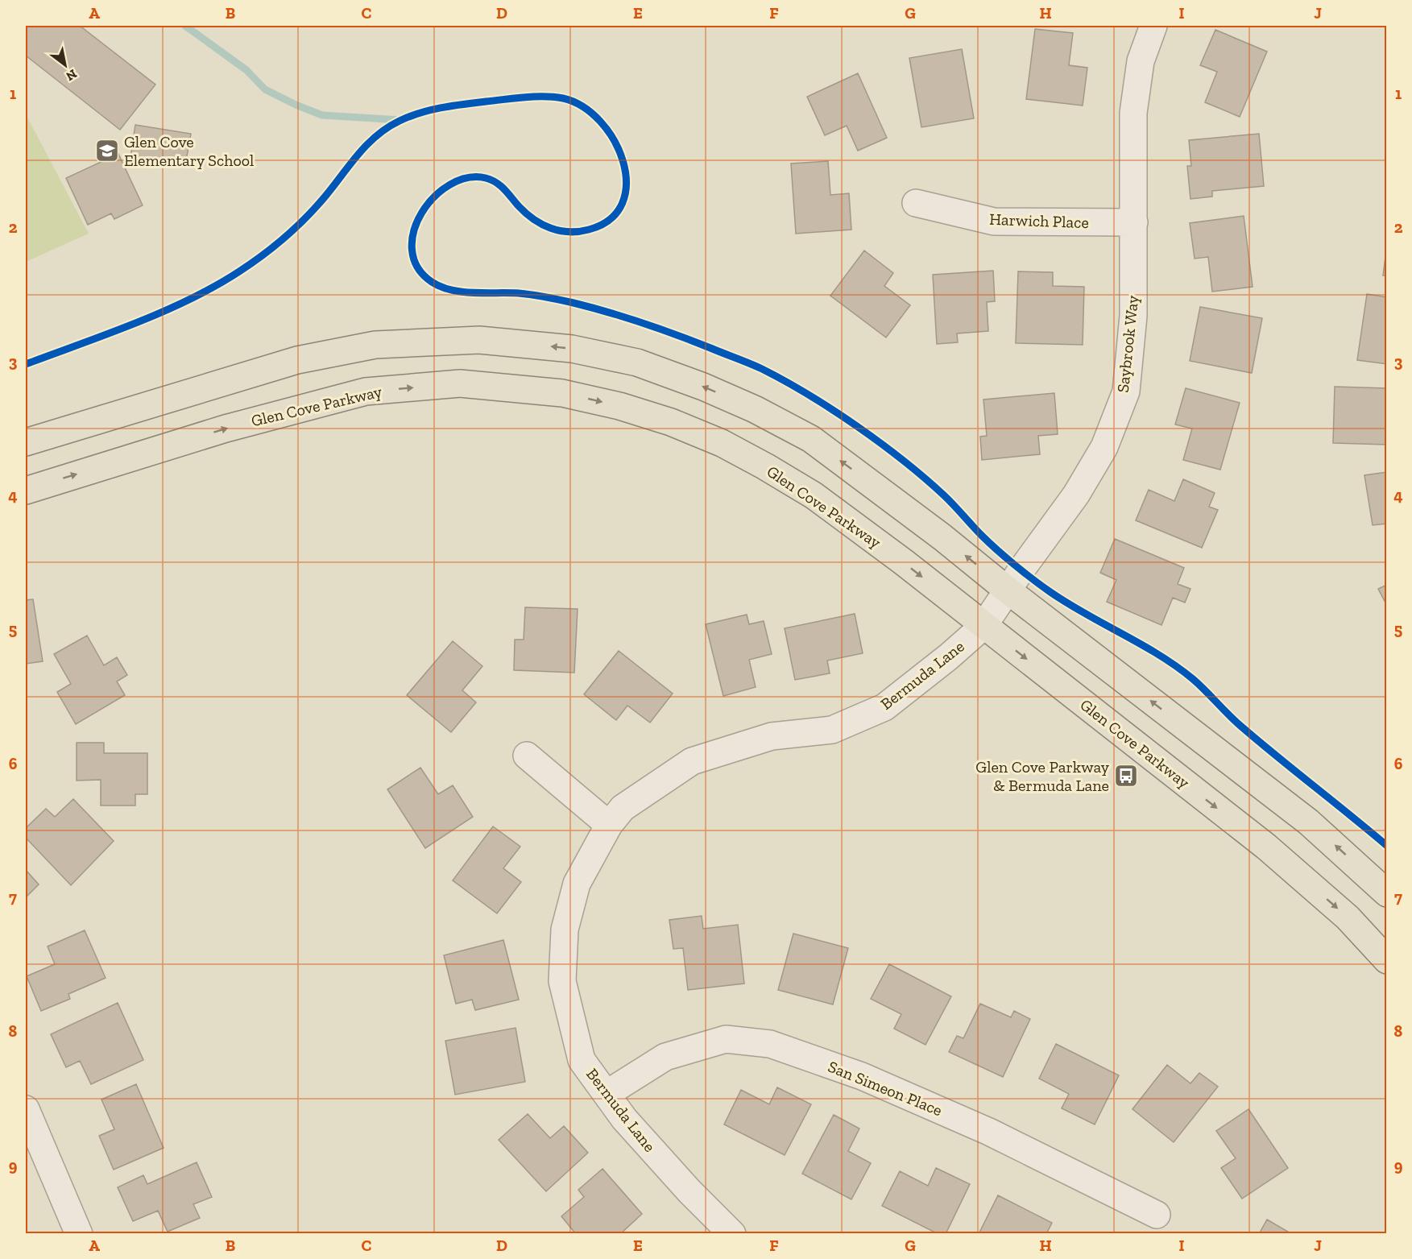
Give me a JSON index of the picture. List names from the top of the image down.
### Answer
{
  "streets": {
    "main road": ["Glen Cove Parkway"],
    "street": [
      "Harwich Place",
      "Saybrook Way",
      "Bermuda Lane",
      "San Simeon Place"
    ]
  },
  "crossings": [
    ["Harwich Place", "Saybrook Way"],
    ["Saybrook Way", "Glen Cove Parkway"],
    ["Saybrook Way", "Bermuda Lane"],
    ["Glen Cove Parkway", "Bermuda Lane"],
    ["Bermuda Lane", "San Simeon Place"]
  ],
  "places": {
    "school or university": ["Glen Cove Elementary School"],
    "bus stop": ["Glen Cove Parkway & Bermuda Lane"]
  },
  "north": "bottom right",
  "grid": {
    "columns": [
      "A",
      "B",
      "C",
      "D",
      "E",
      "F",
      "G",
      "H",
      "I",
      "J"
    ],
    "rows": [
      "1",
      "2",
      "3",
      "4",
      "5",
      "6",
      "7",
      "8",
      "9"
    ]
  }
}
